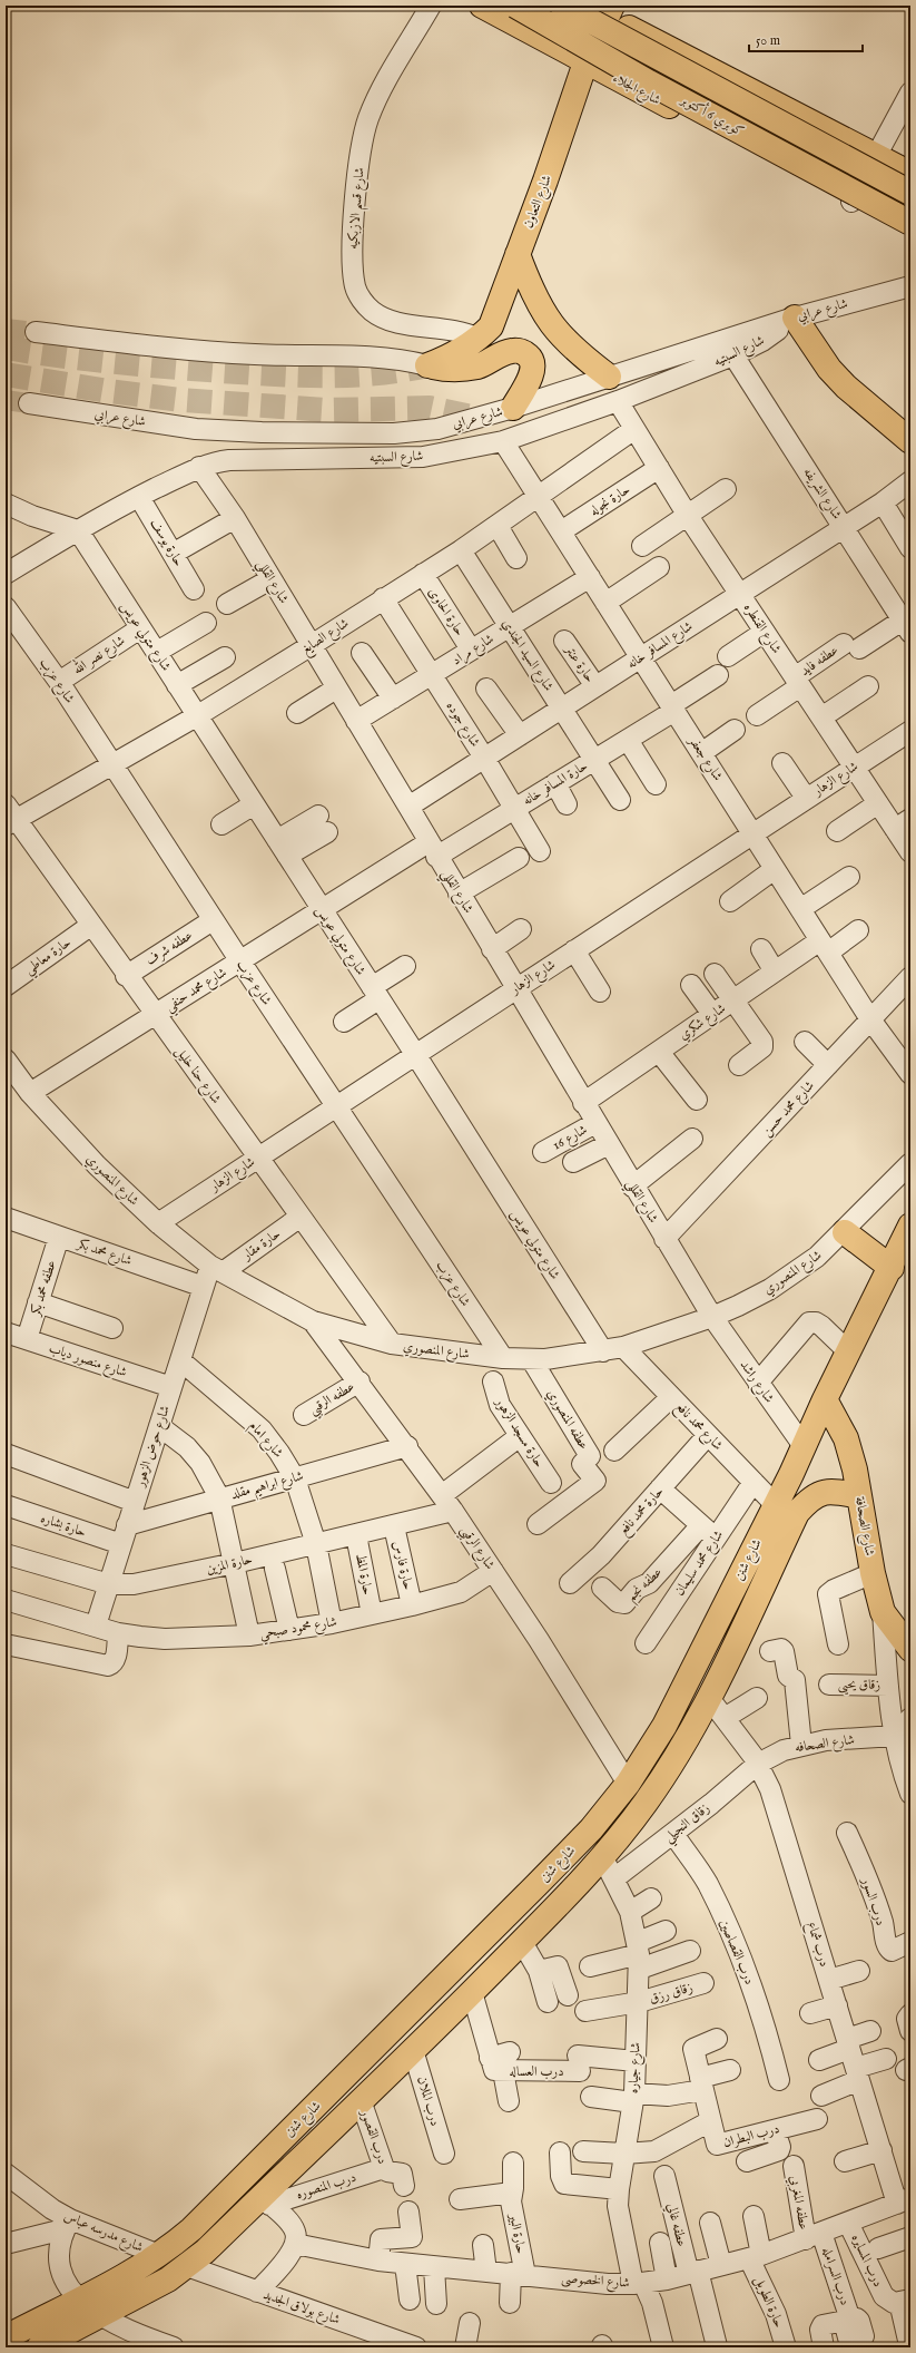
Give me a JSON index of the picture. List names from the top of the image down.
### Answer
{
  "streets": {
    "main road": [
      "شارع الجلاء",
      "كوبري 6 أكتوبر",
      "شارع التعاون",
      "شارع الصحافة",
      "شارع شنن"
    ],
    "street": [
      "شارع قسم الازبكيه",
      "شارع عرابي",
      "شارع السبتيه",
      "شارع الشريفه",
      "حارة نجوله",
      "حارة يوسف",
      "شارع القللي",
      "حارة الحاوى",
      "شارع القنطره",
      "شارع متولي عويس",
      "شارع الصايغ",
      "شارع المسافر خانه",
      "شارع مراد",
      "شارع نصر الله",
      "شارع السيد الجندي",
      "عطفه فايد",
      "حارة عنتر",
      "شارع عزب",
      "شارع جوده",
      "شارع جعفر",
      "شارع الزهار",
      "حارة المسافر خانه",
      "عطفه شرف",
      "حارة معاطي",
      "شارع محمد حنفي",
      "شارع شكري",
      "شارع حنا خليل",
      "شارع محمد حسن",
      "شارع 16",
      "شارع المنصوري",
      "حارة مقار",
      "شارع محمد بكر",
      "عطفه محمد بكر",
      "شارع منصور دياب",
      "شارع راشد",
      "عطفه الرقبي",
      "عطفه المنصوري",
      "شارع محمد نافع",
      "حارة مسجد الزهور",
      "شارع امام",
      "شارع حوض الزهور",
      "شارع ابراهيم مقلد",
      "حارة محمد نافع",
      "حارة بشاره",
      "شارع الرقبي",
      "شارع محمد سليمان",
      "حارة المزين",
      "حارة فارس",
      "حارة المظ",
      "عطفه نجم",
      "شارع محمود صبحي",
      "زقاق يحيى",
      "شارع الصحافه",
      "زقاق النجيلي",
      "درب السور",
      "درب شماع",
      "درب القصاصين",
      "زقاق رزق",
      "شارع جياره",
      "درب العساله",
      "درب الملان",
      "درب البطران",
      "درب القصور",
      "درب المنصوره",
      "عطفه المغربي",
      "عطفه غالي",
      "شارع مدرسه عباس",
      "حارة البير",
      "درب المسايره",
      "درب السرامله",
      "شارع الخصوصى",
      "حارة الطويل",
      "شارع بولاق الجديد"
    ]
  },
  "crossings": [
    ["شارع الجلاء", "شارع التعاون"],
    ["شارع التعاون", "شارع قسم الازبكيه"],
    ["شارع عرابي", "شارع السبتيه"],
    ["شارع السبتيه", "شارع الشريفه"],
    ["شارع السبتيه", "حارة يوسف"],
    ["شارع السبتيه", "شارع القللي"],
    ["شارع السبتيه", "شارع القنطره"],
    ["شارع السبتيه", "شارع متولي عويس"],
    ["شارع السبتيه", "شارع جعفر"],
    ["شارع الشريفه", "شارع المسافر خانه"],
    ["شارع الشريفه", "عطفه فايد"],
    ["حارة نجوله", "شارع القنطره"],
    ["حارة نجوله", "شارع جعفر"],
    ["شارع القللي", "شارع الصايغ"],
    ["شارع القللي", "شارع المسافر خانه"],
    ["شارع القللي", "شارع مراد"],
    ["شارع القللي", "شارع الزهار"],
    ["شارع القللي", "حارة المسافر خانه"],
    ["شارع القللي", "شارع محمد حنفي"],
    ["شارع القللي", "شارع شكري"],
    ["شارع القللي", "شارع محمد حسن"],
    ["شارع القللي", "شارع 16"],
    ["شارع القللي", "شارع المنصوري"],
    ["شارع القللي", "شارع راشد"],
    ["حارة الحاوى", "شارع الصايغ"],
    ["حارة الحاوى", "شارع مراد"],
    ["شارع القنطره", "شارع الصايغ"],
    ["شارع القنطره", "شارع المسافر خانه"],
    ["شارع القنطره", "عطفه فايد"],
    ["شارع القنطره", "شارع الزهار"],
    ["شارع متولي عويس", "شارع الصايغ"],
    ["شارع متولي عويس", "شارع نصر الله"],
    ["شارع متولي عويس", "شارع الزهار"],
    ["شارع متولي عويس", "شارع محمد حنفي"],
    ["شارع متولي عويس", "شارع المنصوري"],
    ["شارع الصايغ", "شارع السيد الجندي"],
    ["شارع الصايغ", "شارع عزب"],
    ["شارع الصايغ", "شارع جوده"],
    ["شارع الصايغ", "شارع جعفر"],
    ["شارع الصايغ", "شارع حنا خليل"],
    ["شارع المسافر خانه", "شارع السيد الجندي"],
    ["شارع المسافر خانه", "حارة عنتر"],
    ["شارع المسافر خانه", "شارع جوده"],
    ["شارع المسافر خانه", "شارع جعفر"],
    ["شارع مراد", "شارع السيد الجندي"],
    ["شارع مراد", "شارع جوده"],
    ["شارع مراد", "شارع جعفر"],
    ["شارع نصر الله", "شارع عزب"],
    ["شارع السيد الجندي", "حارة المسافر خانه"],
    ["شارع عزب", "شارع الزهار"],
    ["شارع عزب", "عطفه شرف"],
    ["شارع عزب", "شارع محمد حنفي"],
    ["شارع عزب", "شارع المنصوري"],
    ["شارع جوده", "حارة المسافر خانه"],
    ["شارع جعفر", "شارع الزهار"],
    ["شارع جعفر", "حارة المسافر خانه"],
    ["شارع جعفر", "شارع شكري"],
    ["شارع جعفر", "شارع محمد حسن"],
    ["شارع الزهار", "شارع حنا خليل"],
    ["شارع الزهار", "شارع المنصوري"],
    ["حارة المسافر خانه", "شارع محمد حنفي"],
    ["عطفه شرف", "شارع حنا خليل"],
    ["حارة معاطي", "شارع حنا خليل"],
    ["شارع محمد حنفي", "شارع حنا خليل"],
    ["شارع محمد حنفي", "شارع المنصوري"],
    ["شارع حنا خليل", "شارع المنصوري"],
    ["شارع حنا خليل", "حارة مقار"],
    ["شارع المنصوري", "حارة مقار"],
    ["شارع المنصوري", "شارع راشد"],
    ["شارع المنصوري", "عطفه المنصوري"],
    ["شارع المنصوري", "شارع محمد نافع"],
    ["شارع المنصوري", "شارع حوض الزهور"],
    ["شارع المنصوري", "شارع الرقبي"],
    ["حارة مقار", "شارع حوض الزهور"],
    ["شارع محمد بكر", "عطفه محمد بكر"],
    ["شارع محمد بكر", "شارع حوض الزهور"],
    ["عطفه محمد بكر", "شارع منصور دياب"],
    ["شارع منصور دياب", "شارع حوض الزهور"],
    ["شارع راشد", "شارع شنن"],
    ["عطفه الرقبي", "شارع الرقبي"],
    ["شارع محمد نافع", "حارة محمد نافع"],
    ["شارع محمد نافع", "شارع شنن"],
    ["شارع محمد نافع", "شارع محمد سليمان"],
    ["شارع امام", "شارع حوض الزهور"],
    ["شارع امام", "شارع ابراهيم مقلد"],
    ["شارع امام", "حارة المزين"],
    ["شارع امام", "شارع محمود صبحي"],
    ["شارع حوض الزهور", "شارع ابراهيم مقلد"],
    ["شارع حوض الزهور", "حارة بشاره"],
    ["شارع حوض الزهور", "حارة المزين"],
    ["شارع حوض الزهور", "شارع محمود صبحي"],
    ["شارع ابراهيم مقلد", "شارع الرقبي"],
    ["شارع الصحافة", "شارع شنن"],
    ["شارع الرقبي", "شارع شنن"],
    ["شارع الرقبي", "حارة المزين"],
    ["شارع الرقبي", "شارع محمود صبحي"],
    ["شارع شنن", "درب شماع"],
    ["شارع شنن", "شارع جياره"],
    ["شارع شنن", "درب الملان"],
    ["شارع شنن", "درب القصور"],
    ["شارع شنن", "درب المنصوره"],
    ["شارع شنن", "شارع مدرسه عباس"],
    ["شارع شنن", "شارع بولاق الجديد"],
    ["حارة المزين", "حارة فارس"],
    ["حارة المزين", "حارة المظ"],
    ["حارة فارس", "شارع محمود صبحي"],
    ["حارة المظ", "شارع محمود صبحي"],
    ["شارع الصحافه", "زقاق النجيلي"],
    ["شارع الصحافه", "درب شماع"],
    ["زقاق النجيلي", "درب شماع"],
    ["زقاق النجيلي", "درب القصاصين"],
    ["زقاق النجيلي", "شارع جياره"],
    ["درب شماع", "شارع الخصوصى"],
    ["زقاق رزق", "شارع جياره"],
    ["شارع جياره", "درب العساله"],
    ["شارع جياره", "شارع الخصوصى"],
    ["درب القصور", "درب المنصوره"],
    ["عطفه المغربي", "درب السرامله"],
    ["عطفه المغربي", "شارع الخصوصى"],
    ["عطفه غالي", "شارع الخصوصى"],
    ["حارة البير", "شارع الخصوصى"],
    ["درب المسايره", "شارع الخصوصى"],
    ["درب السرامله", "شارع الخصوصى"],
    ["شارع الخصوصى", "حارة الطويل"]
  ],
  "scale_bar": "50 m"
}
